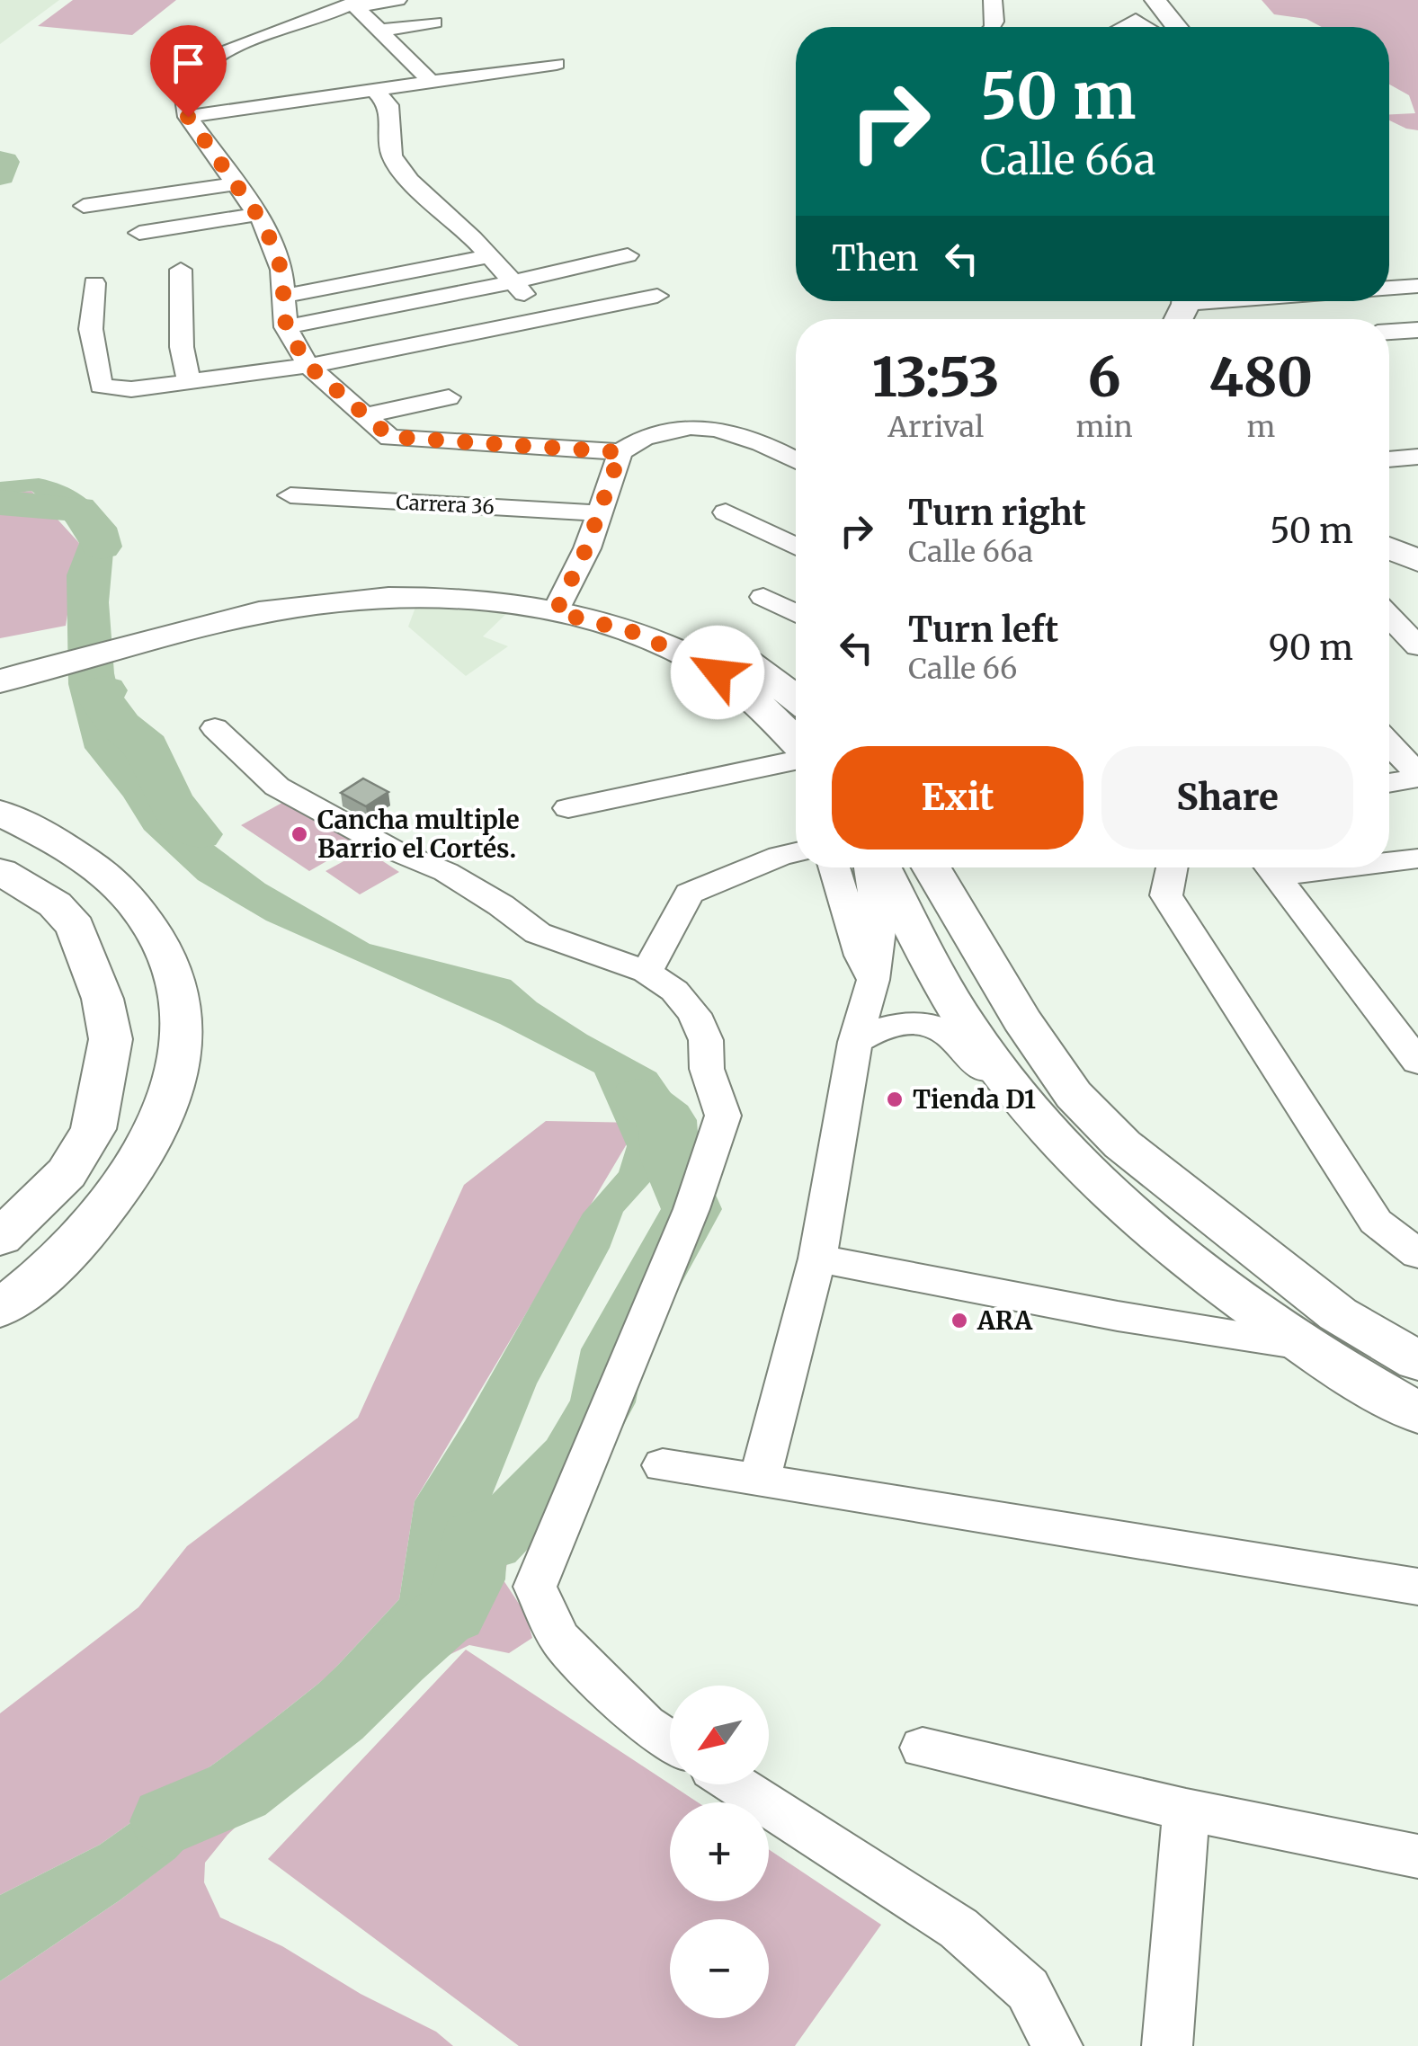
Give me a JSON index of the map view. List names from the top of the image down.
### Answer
{
  "streets": {
    "street": ["Carrera 36"]
  },
  "places": ["Cancha multiple Barrio el Cortés.", "Tienda D1", "ARA"],
  "north": "bottom left",
  "page": {
    "turn": ["50 m", "Calle 66a"],
    "then": "Then",
    "eta": [
      "13:53",
      "Arrival",
      "6",
      "min",
      "480",
      "m"
    ],
    "list": [
      {
        "name": "Turn right",
        "note": "Calle 66a",
        "value": "50 m"
      },
      {
        "name": "Turn left",
        "note": "Calle 66",
        "value": "90 m"
      }
    ],
    "buttons": ["Exit", "Share"],
    "map_buttons": ["+", "−"]
  }
}
